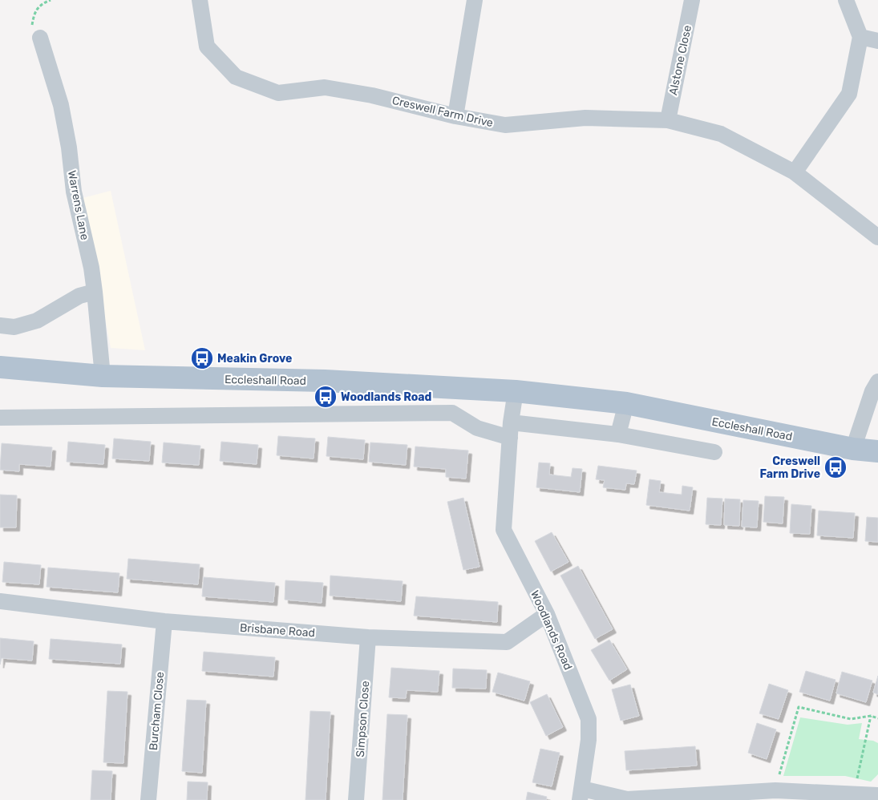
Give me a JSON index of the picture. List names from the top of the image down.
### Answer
{
  "streets": {
    "main road": ["Eccleshall Road"],
    "street": [
      "Alstone Close",
      "Creswell Farm Drive",
      "Warrens Lane",
      "Brisbane Road",
      "Woodlands Road",
      "Burcham Close",
      "Simpson Close"
    ]
  },
  "crossings": [
    ["Alstone Close", "Creswell Farm Drive"],
    ["Warrens Lane", "Eccleshall Road"],
    ["Eccleshall Road", "Woodlands Road"],
    ["Brisbane Road", "Woodlands Road"],
    ["Brisbane Road", "Burcham Close"],
    ["Brisbane Road", "Simpson Close"]
  ],
  "places": {
    "bus stop": ["Meakin Grove", "Woodlands Road", "Creswell Farm Drive"]
  }
}
